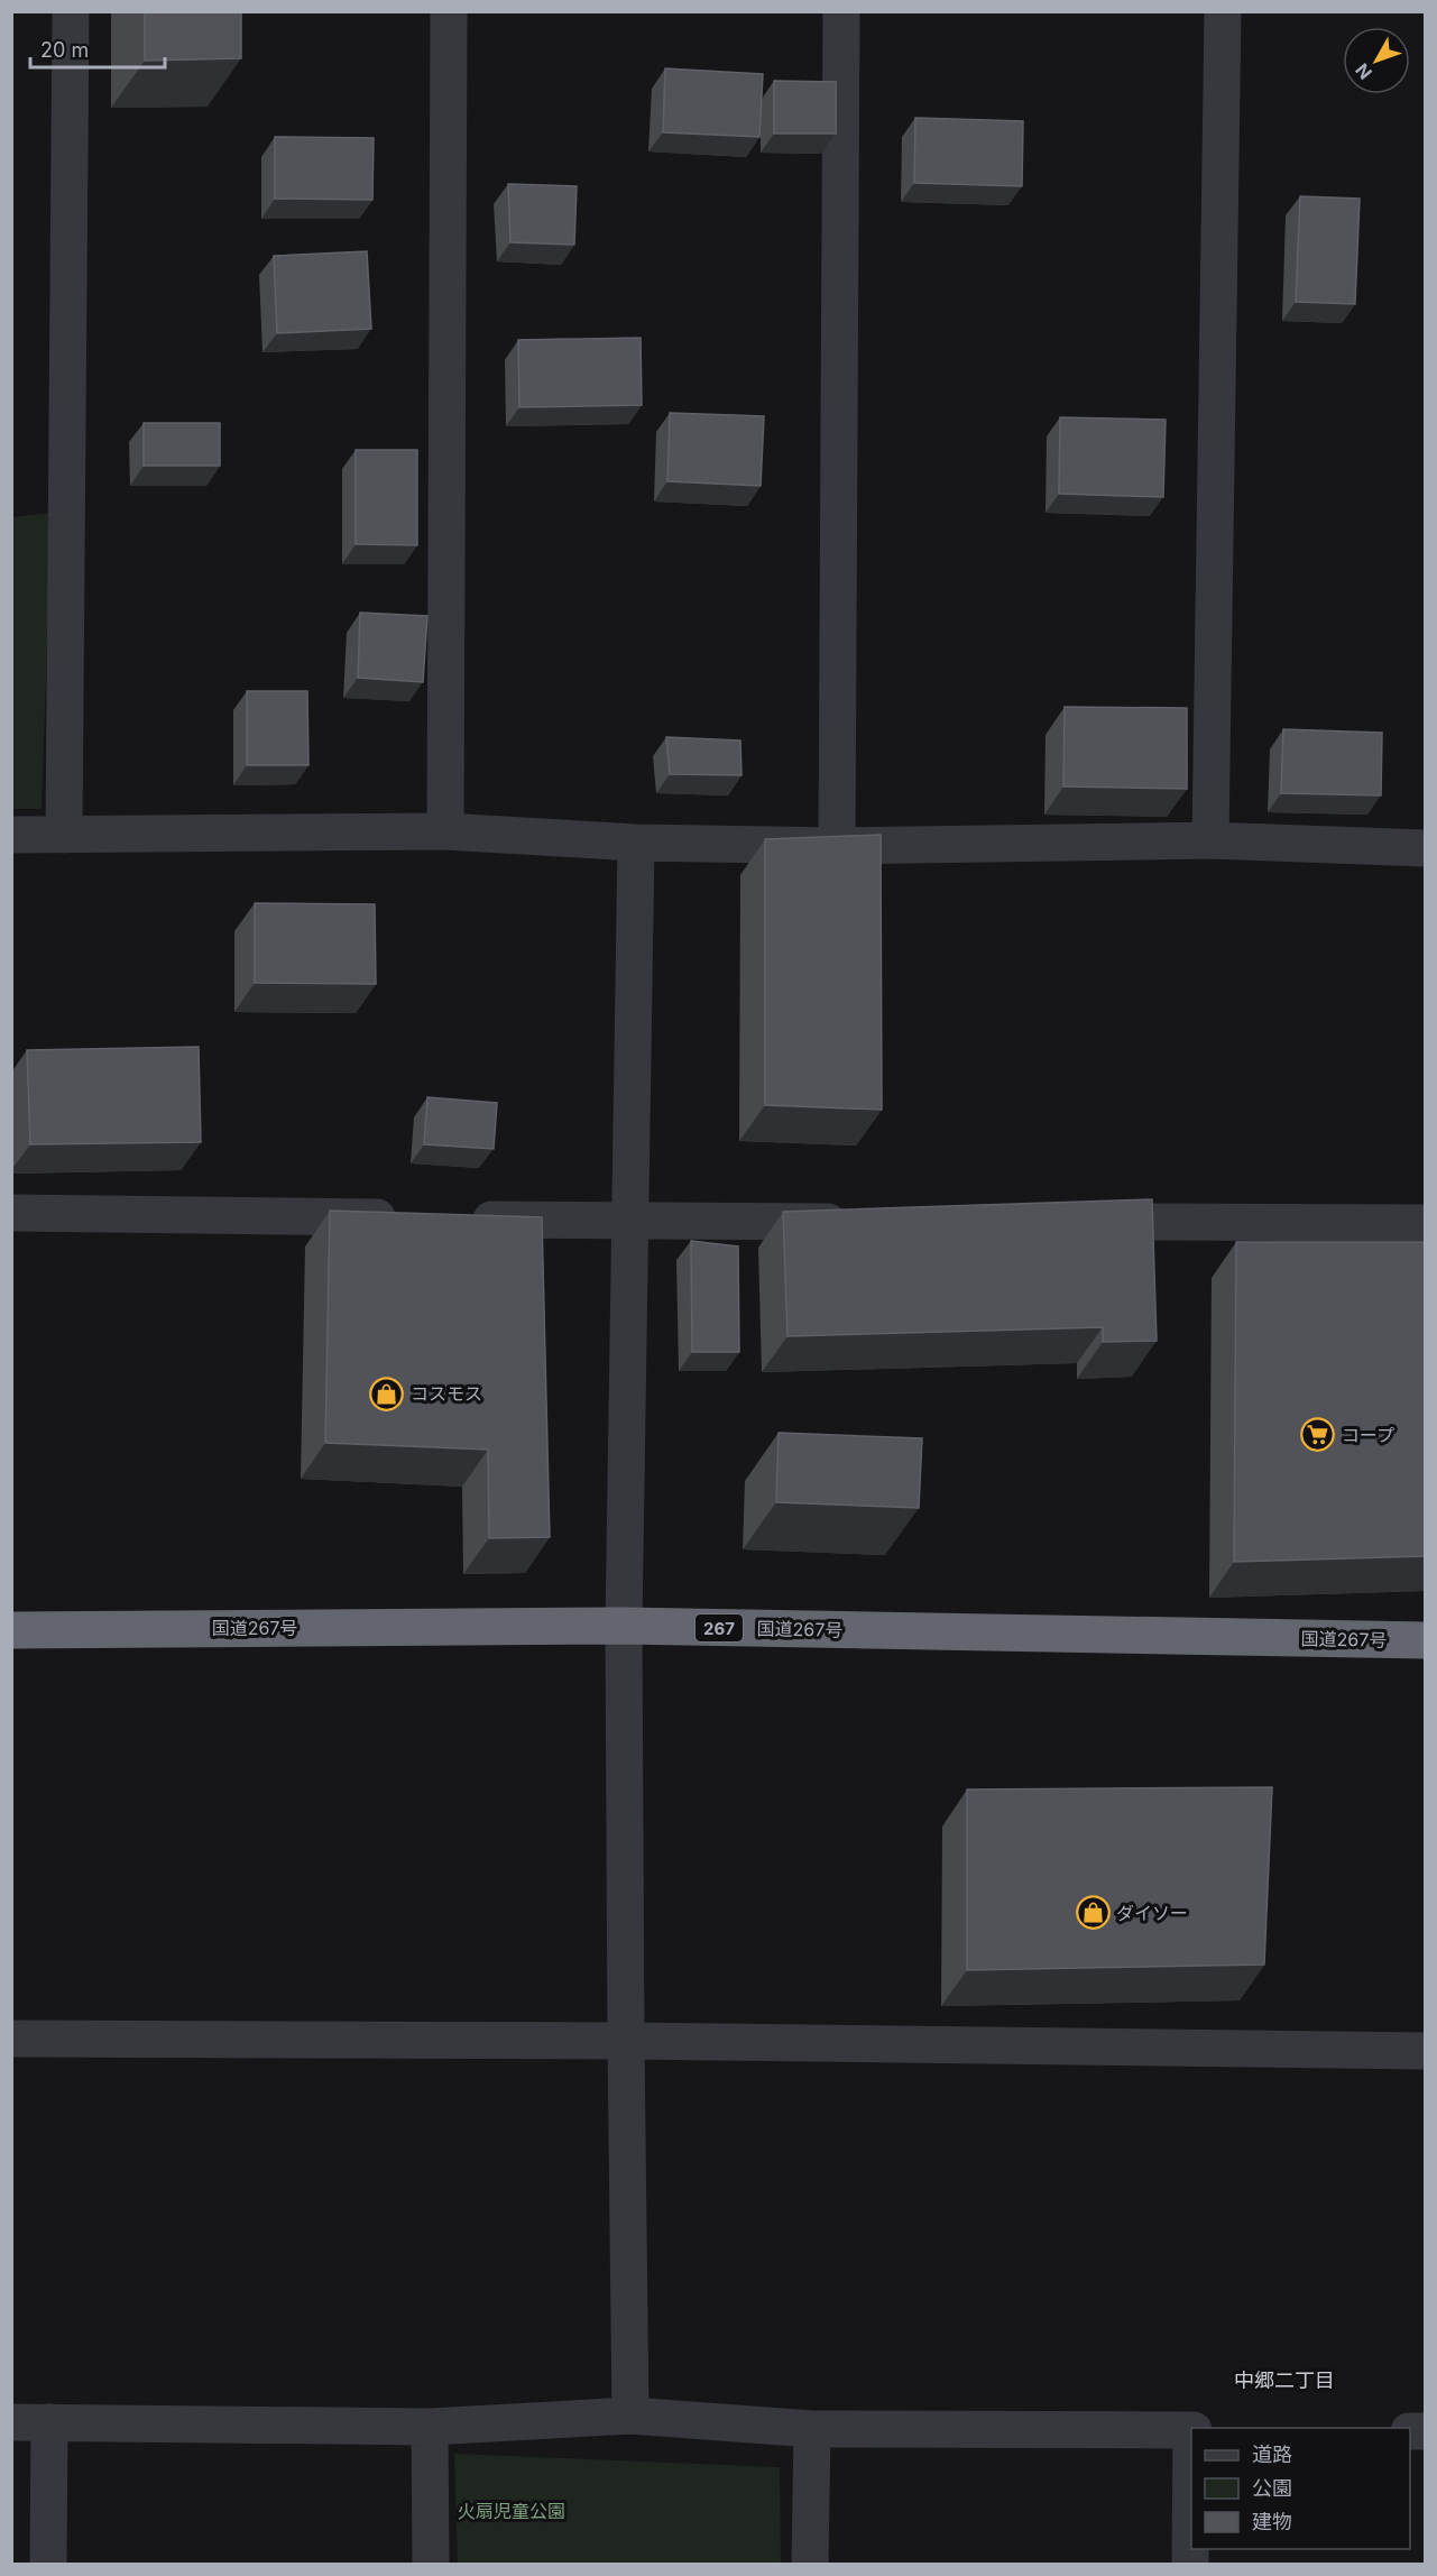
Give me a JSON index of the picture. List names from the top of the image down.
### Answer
{
  "streets": {
    "highway": ["国道267号", "267"]
  },
  "districts": ["中郷二丁目"],
  "parks": ["火扇児童公園"],
  "places": {
    "shop": ["コスモス", "ダイソー"],
    "supermarket": ["コープ"]
  },
  "legend": ["道路", "公園", "建物"],
  "scale_bar": "20 m",
  "north": "bottom left"
}
